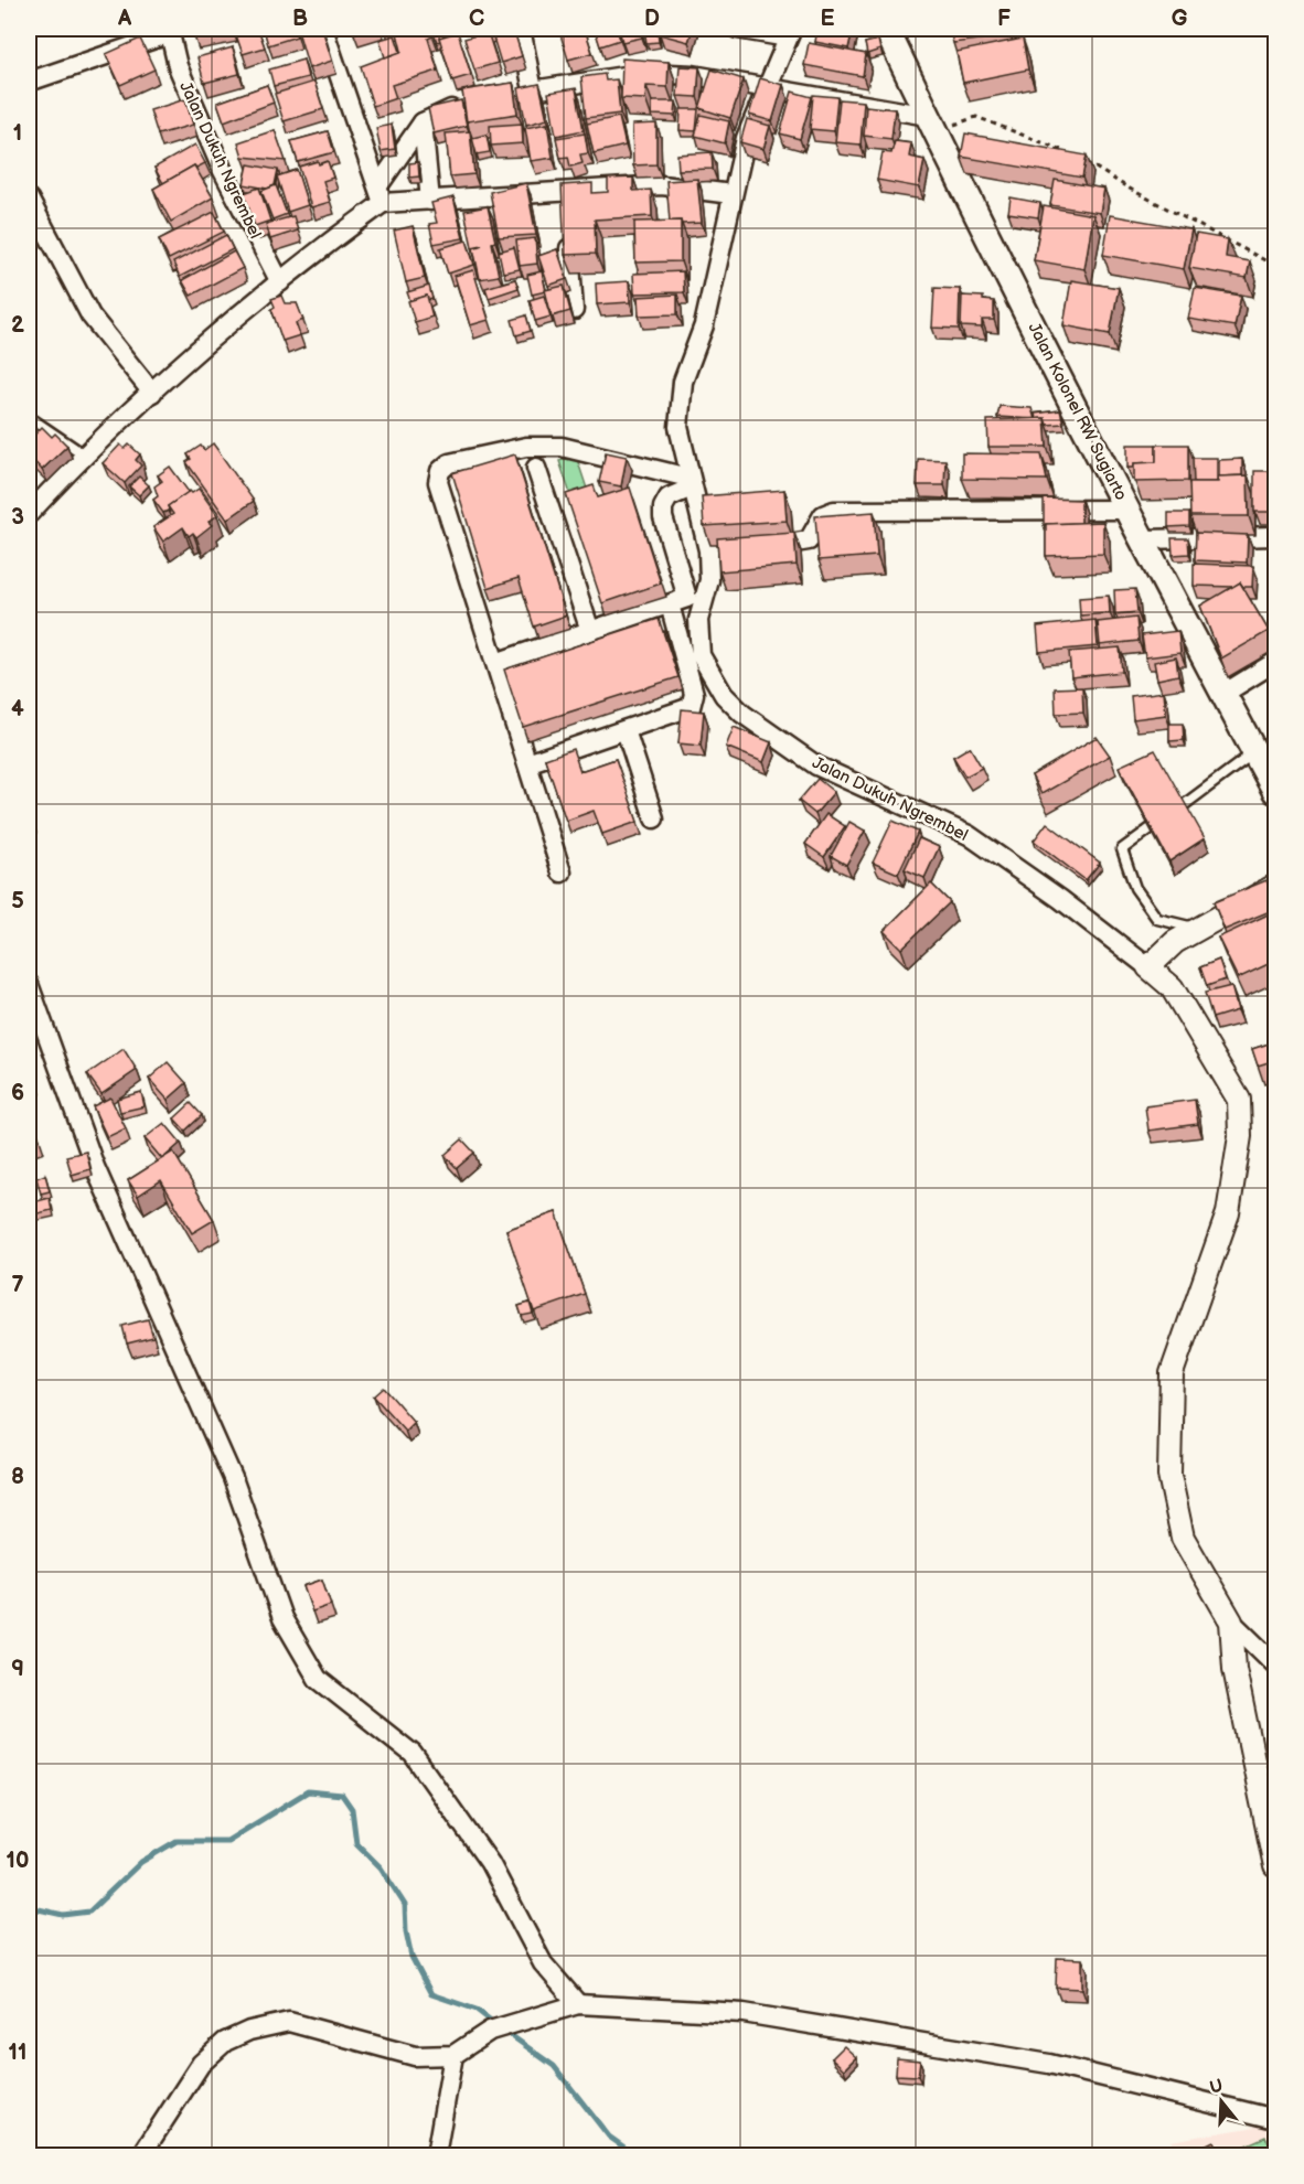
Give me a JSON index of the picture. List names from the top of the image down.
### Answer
{
  "streets": {
    "main road": ["Jalan Kolonel RW Sugiarto"],
    "street": ["Jalan Dukuh Ngrembel"]
  },
  "north": "top",
  "grid": {
    "columns": [
      "A",
      "B",
      "C",
      "D",
      "E",
      "F",
      "G"
    ],
    "rows": [
      "1",
      "2",
      "3",
      "4",
      "5",
      "6",
      "7",
      "8",
      "9",
      "10",
      "11"
    ]
  }
}
